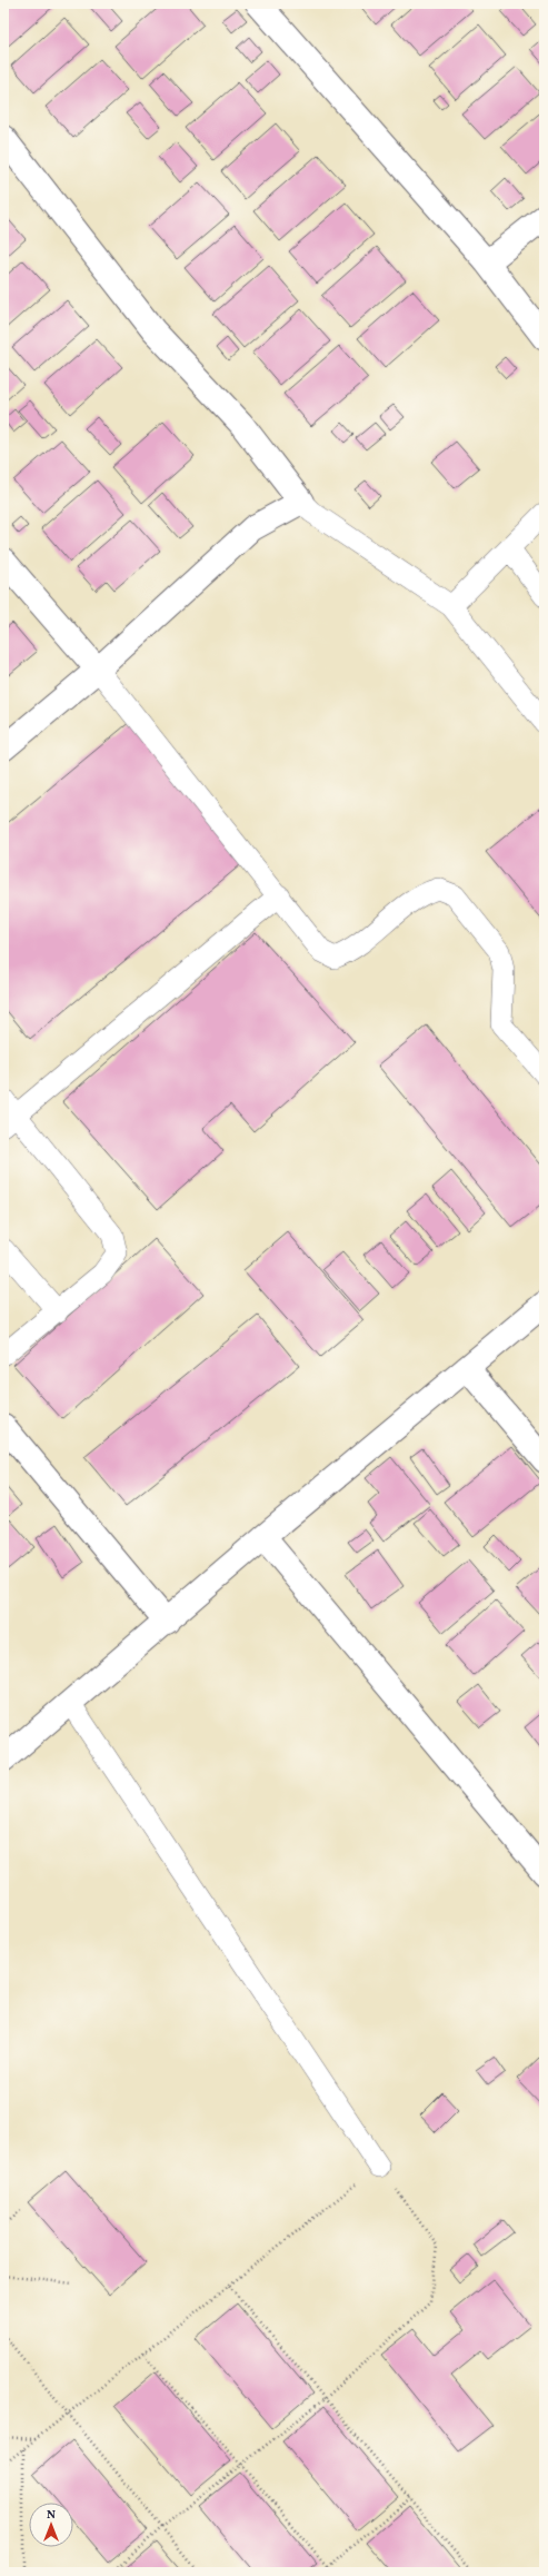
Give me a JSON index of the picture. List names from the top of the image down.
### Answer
{
  "north": "top"
}
